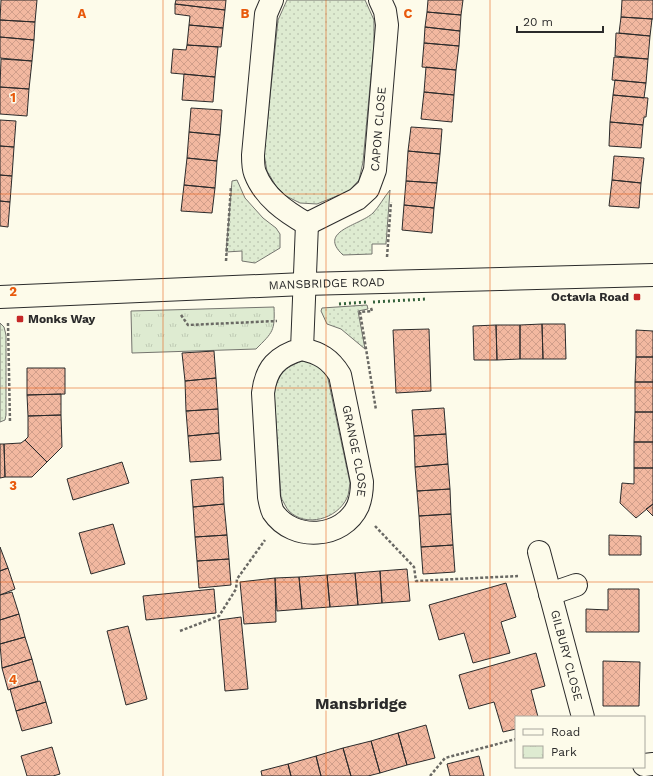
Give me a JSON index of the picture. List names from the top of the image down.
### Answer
{
  "streets": {
    "street": [
      "CAPON CLOSE",
      "MANSBRIDGE ROAD",
      "GRANGE CLOSE",
      "GILBURY CLOSE"
    ]
  },
  "districts": ["Mansbridge"],
  "places": {
    "transit": ["Octavia Road", "Monks Way"]
  },
  "legend": ["Road", "Park"],
  "scale_bar": "20 m",
  "grid": {
    "columns": ["A", "B", "C"],
    "rows": [
      "1",
      "2",
      "3",
      "4"
    ]
  }
}
